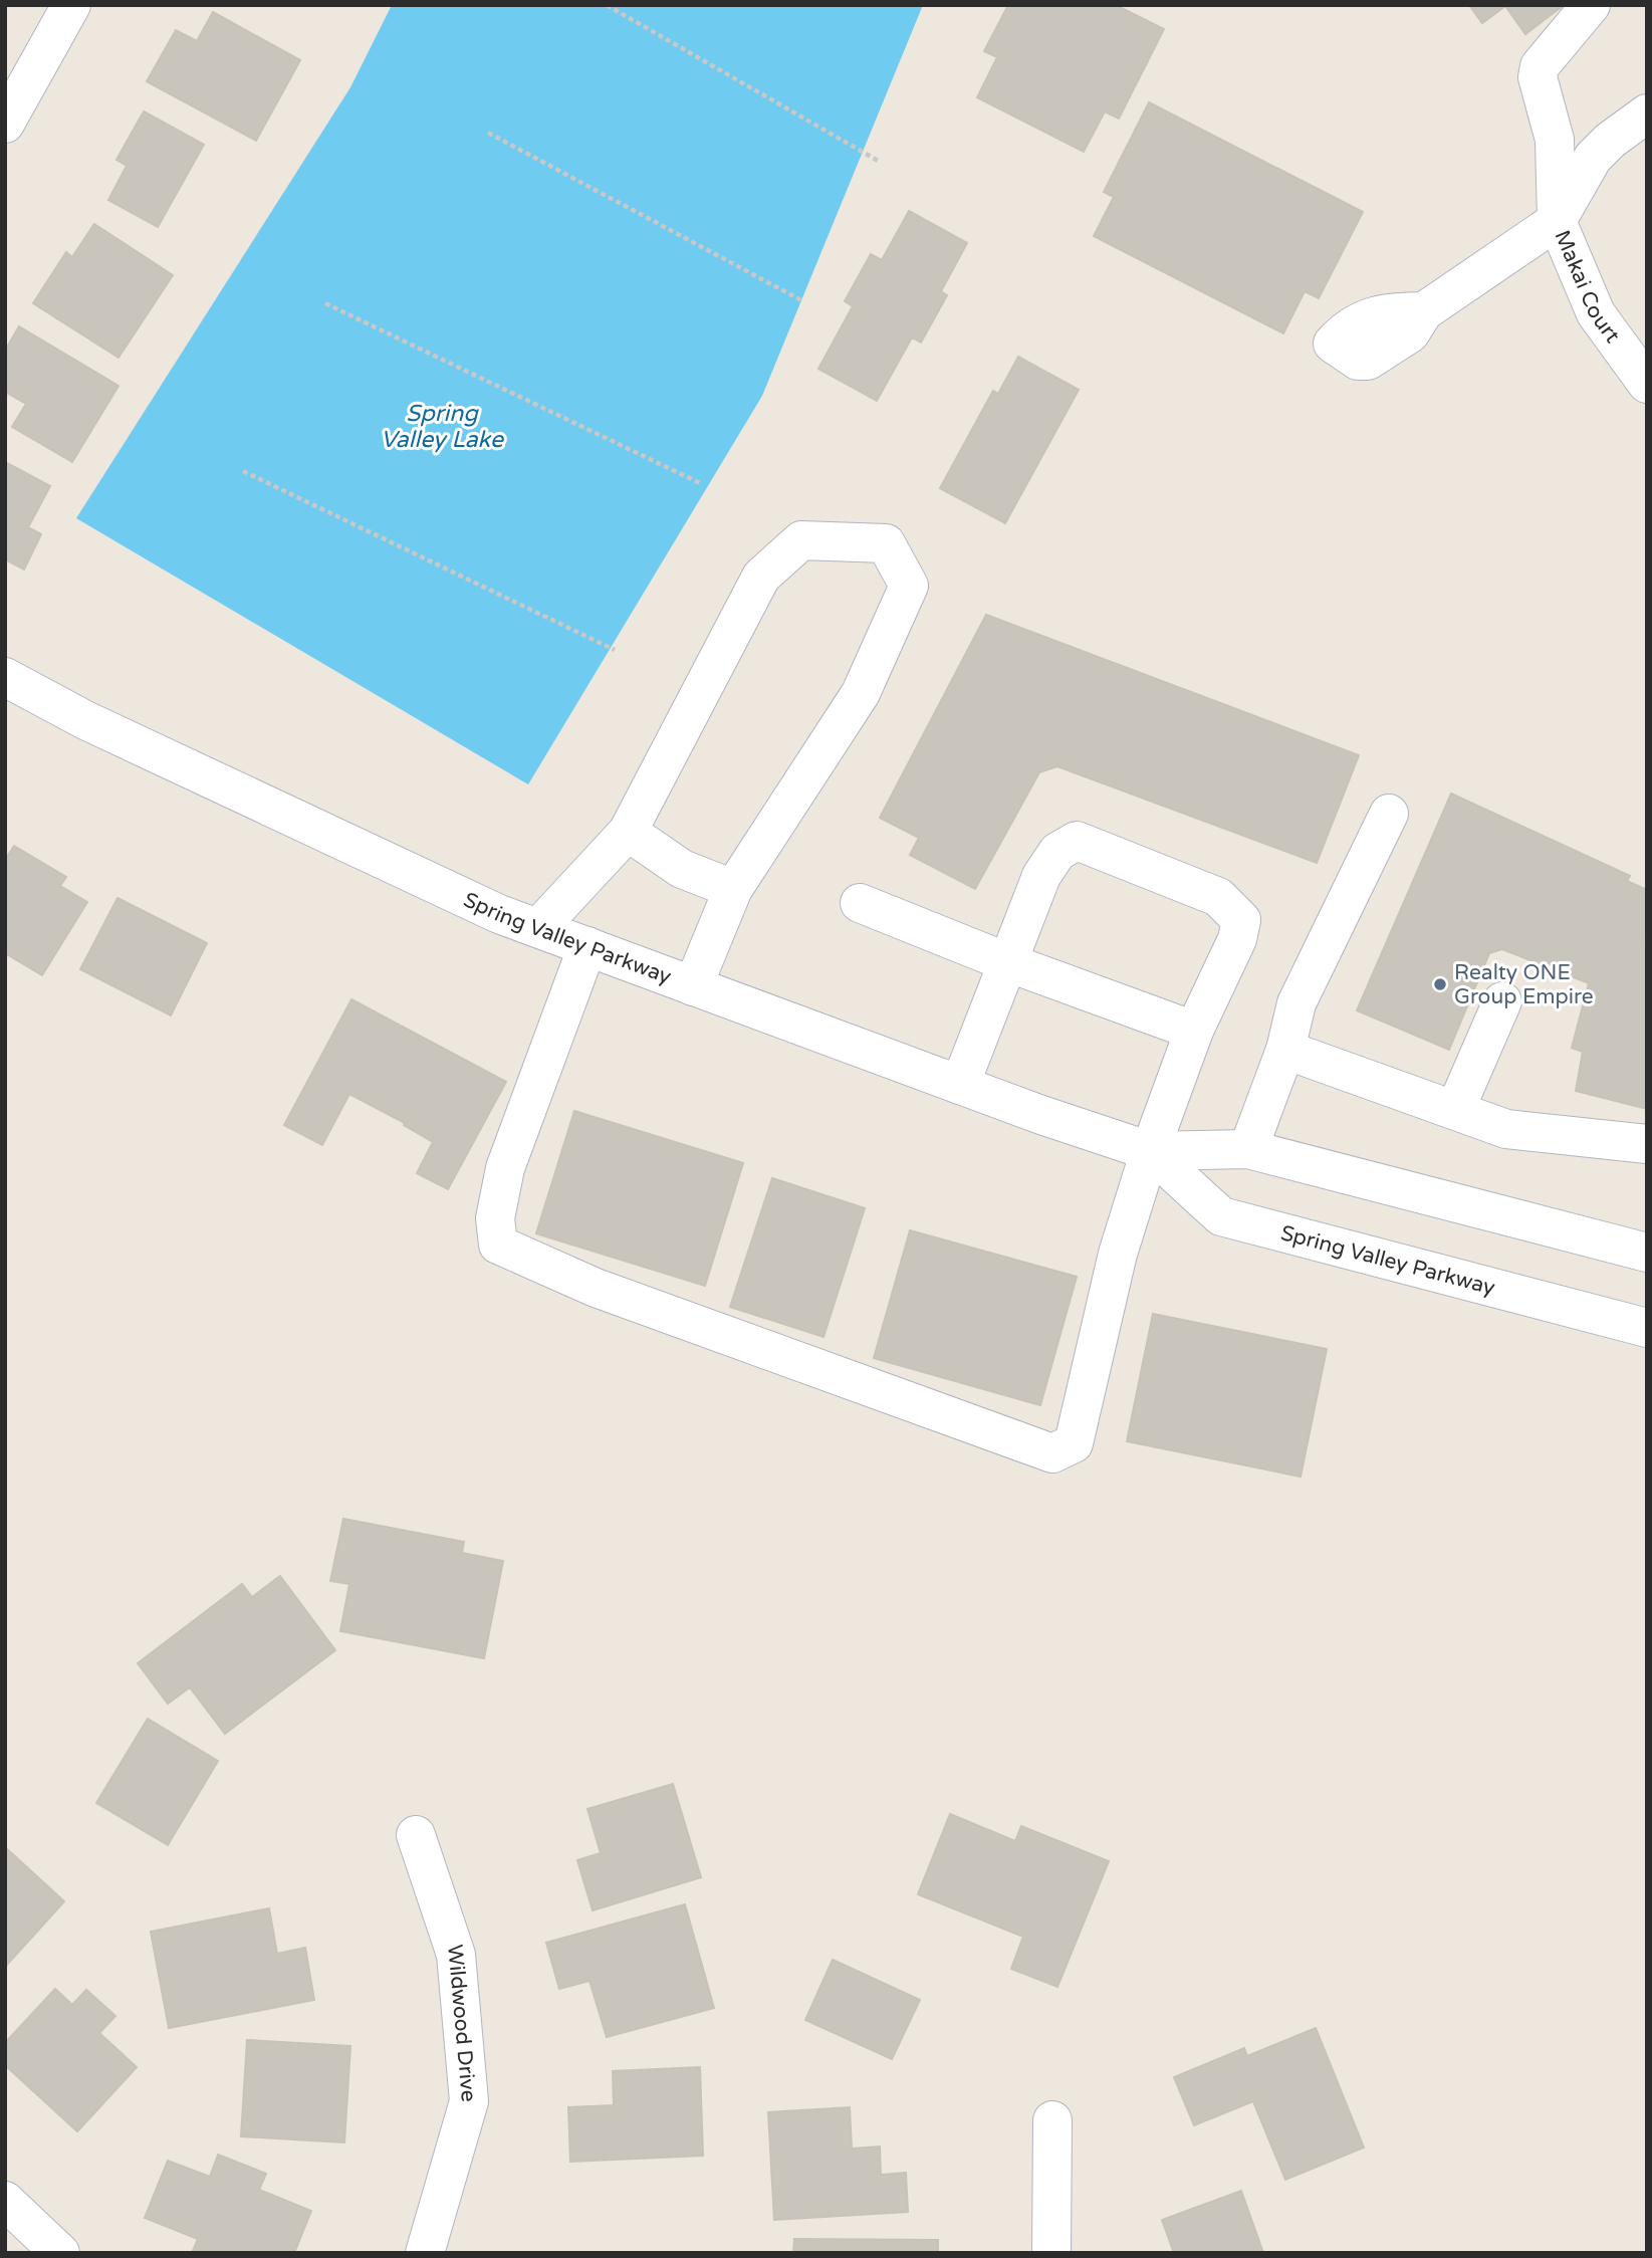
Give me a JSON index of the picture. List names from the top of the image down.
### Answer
{
  "streets": {
    "street": ["Makai Court", "Spring Valley Parkway", "Wildwood Drive"]
  },
  "water": ["Spring Valley Lake"],
  "places": ["Realty ONE Group Empire"]
}
